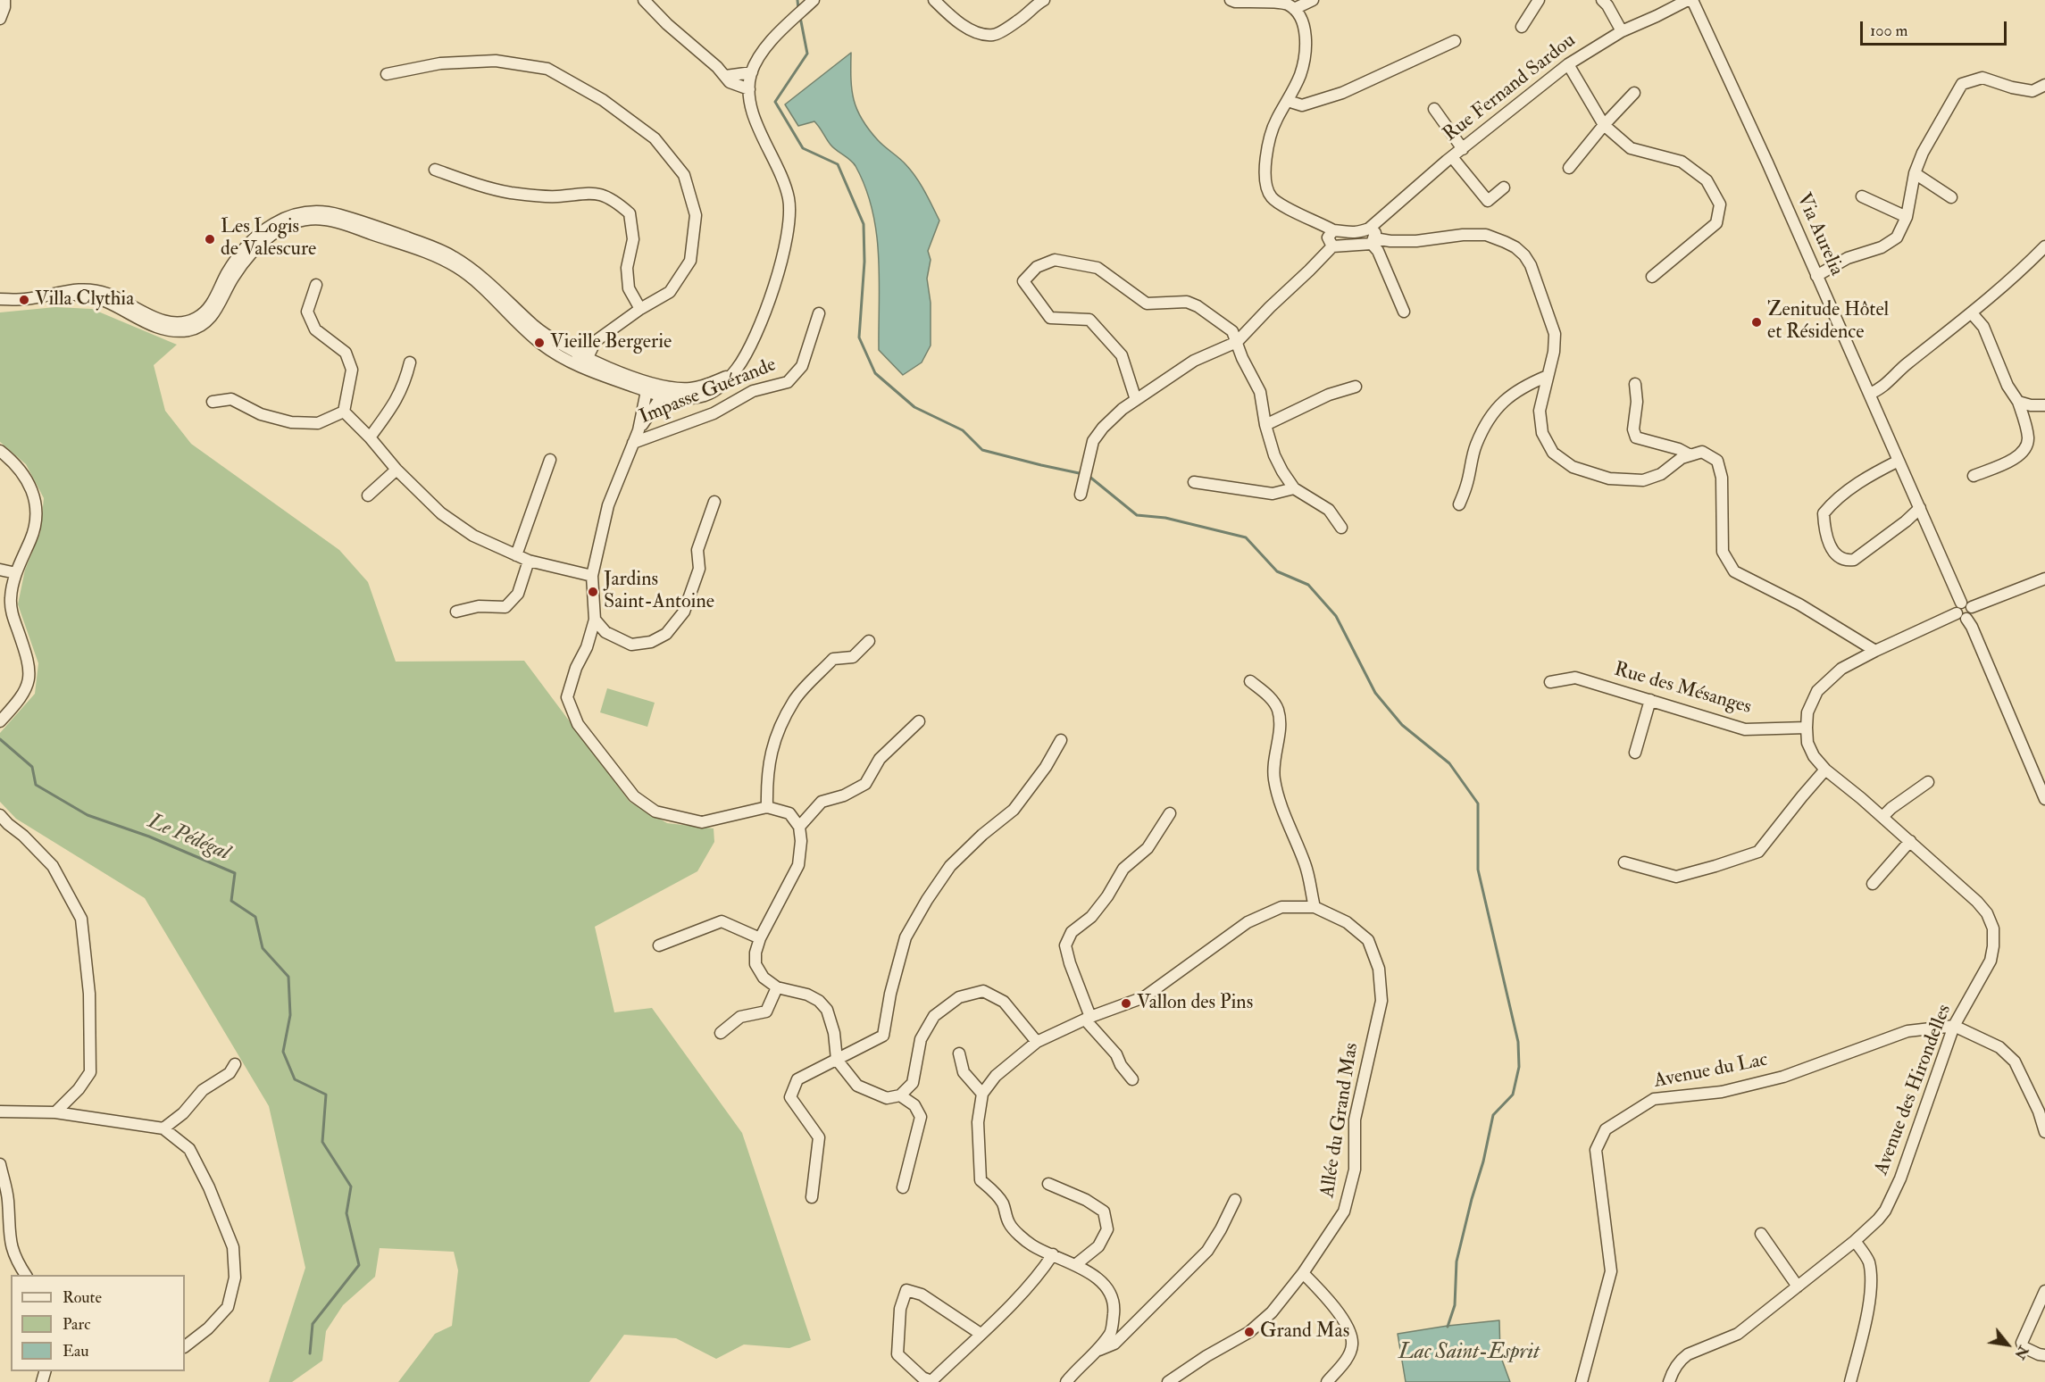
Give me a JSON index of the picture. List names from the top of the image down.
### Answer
{
  "streets": {
    "street": [
      "Rue Fernand Sardou",
      "Via Aurelia",
      "Impasse Guérande",
      "Rue des Mésanges",
      "Avenue du Lac",
      "Avenue des Hirondelles",
      "Allée du Grand Mas"
    ]
  },
  "crossings": [
    ["Rue des Mésanges", "Avenue des Hirondelles"],
    ["Avenue du Lac", "Avenue des Hirondelles"]
  ],
  "water": ["Le Pédégal", "Lac Saint-Esprit"],
  "places": [
    "Les Logis de Valescure",
    "Villa Clythia",
    "Zenitude Hôtel et Résidence",
    "Vieille Bergerie",
    "Jardins Saint-Antoine",
    "Vallon des Pins",
    "Grand Mas"
  ],
  "legend": ["Route", "Parc", "Eau"],
  "scale_bar": "100 m",
  "north": "bottom right"
}
